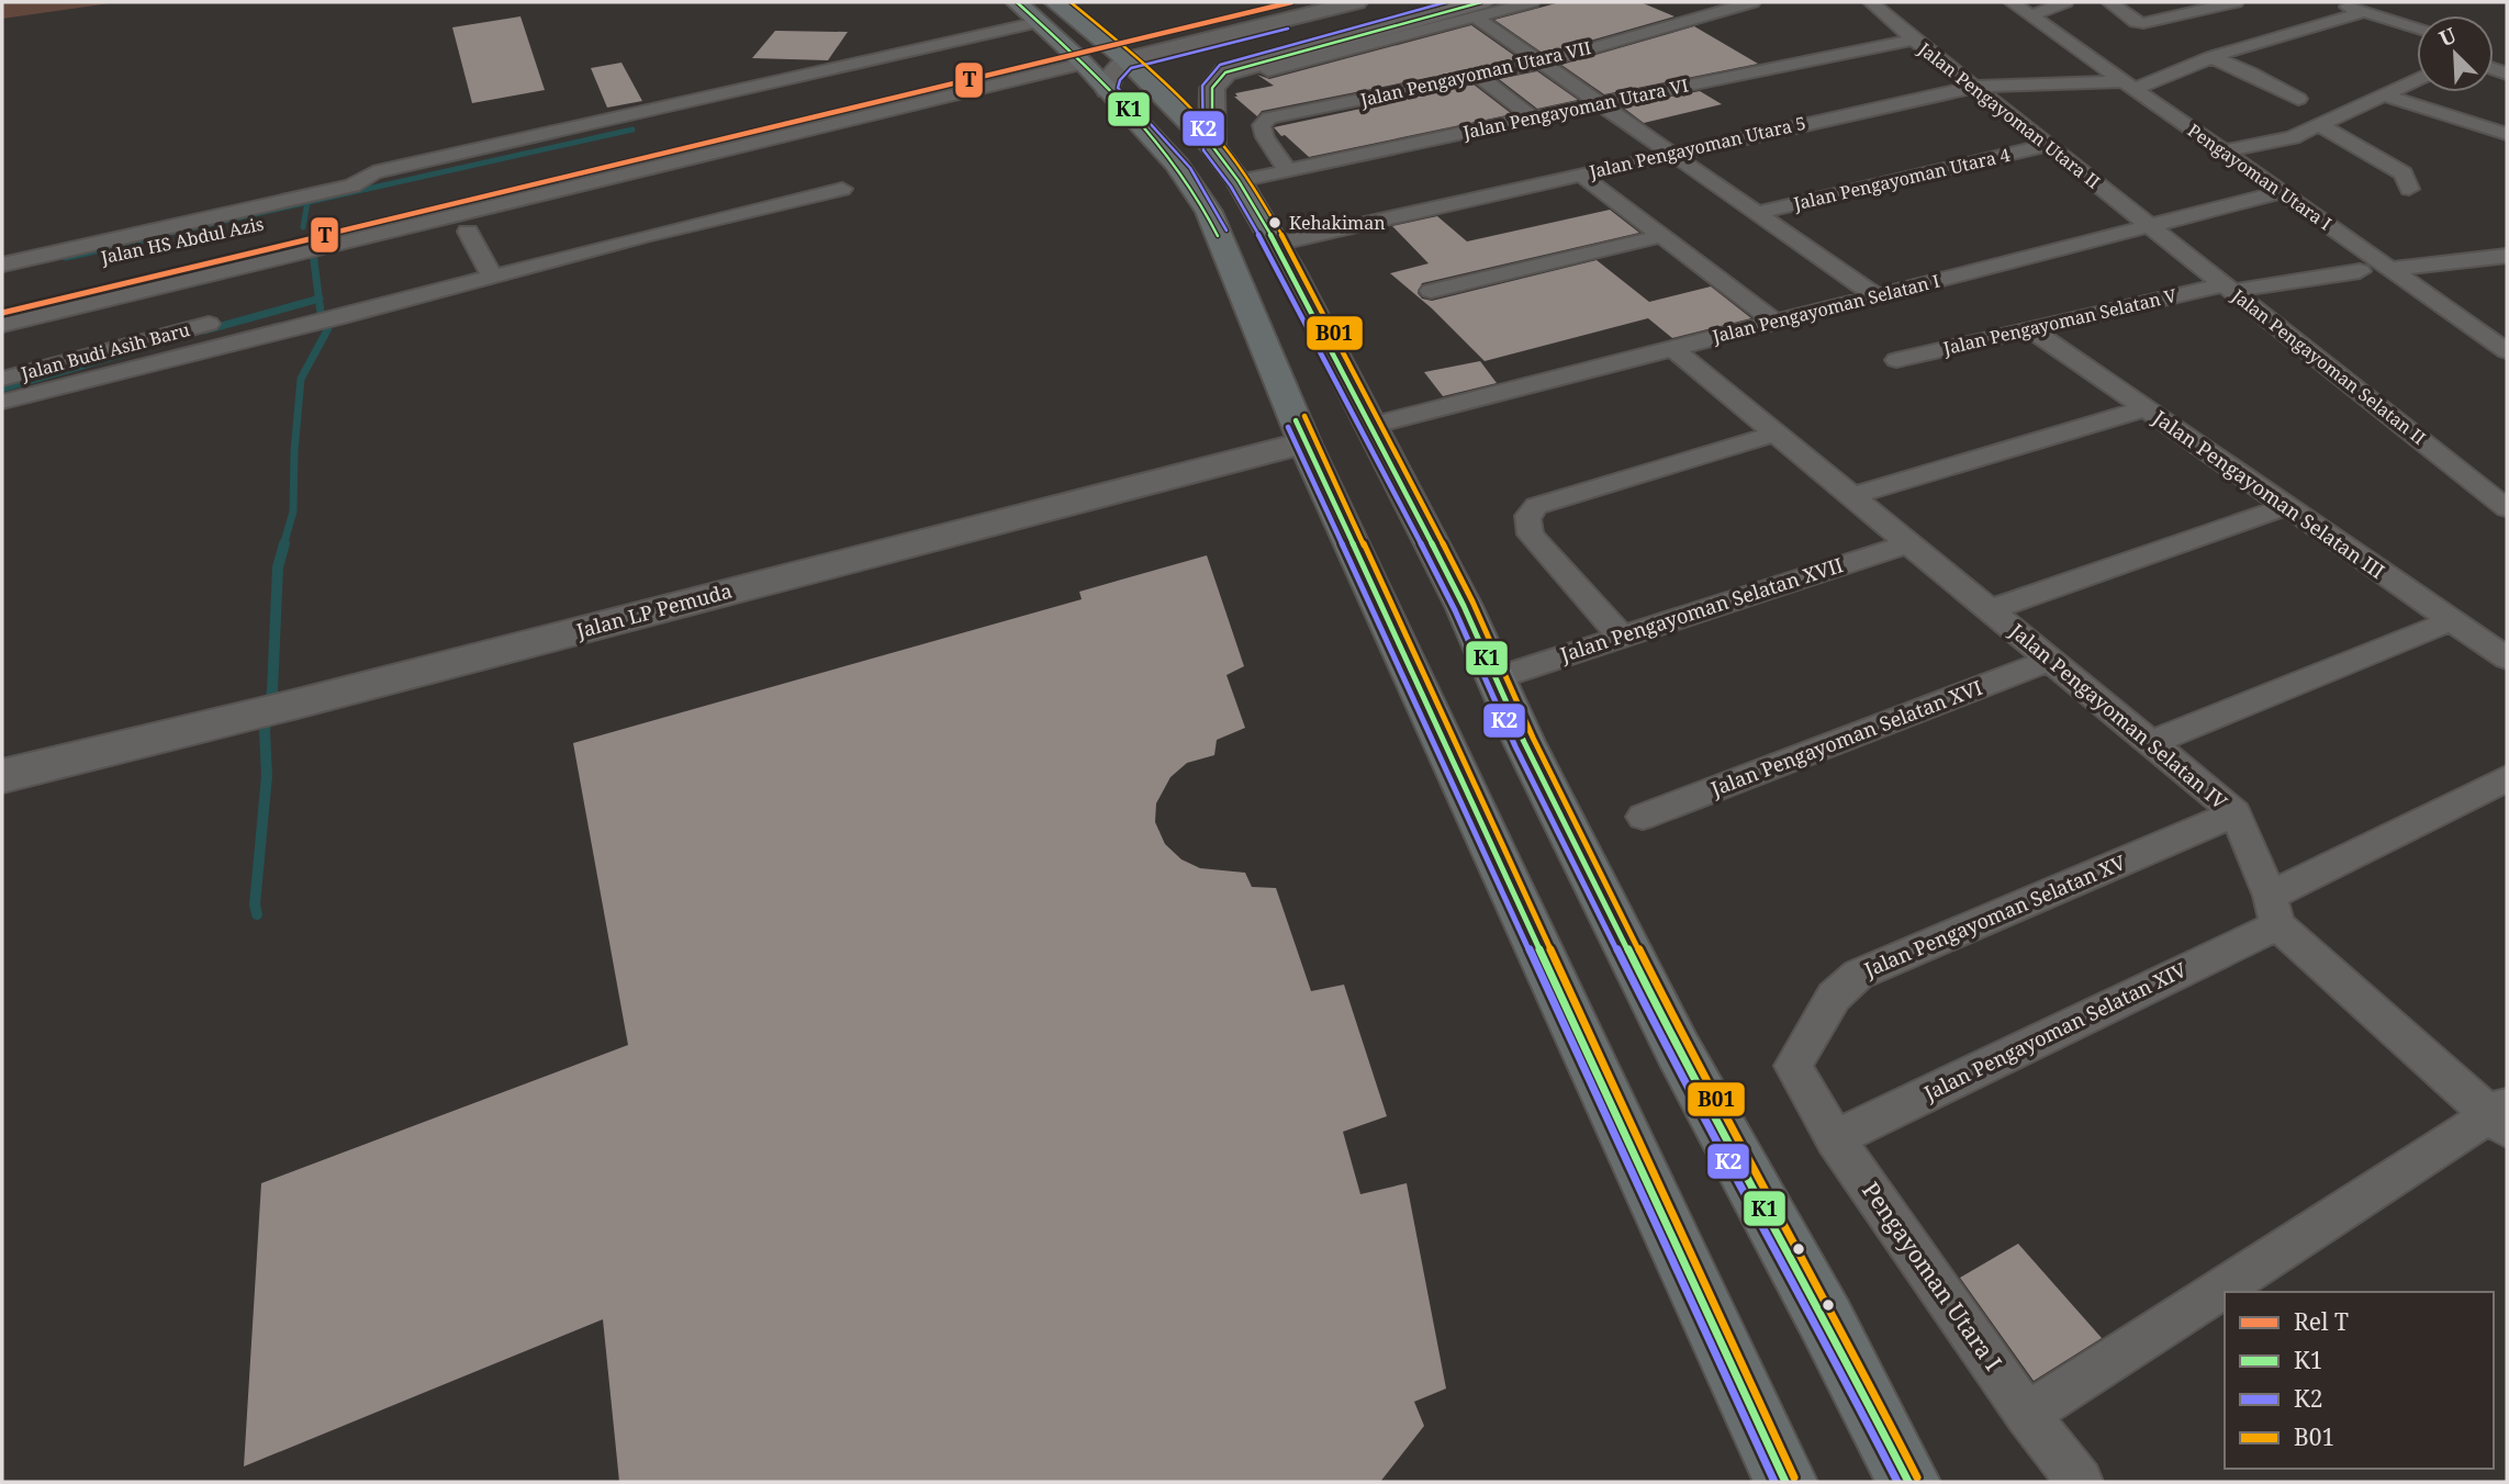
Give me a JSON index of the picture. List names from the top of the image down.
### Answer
{
  "streets": {
    "main road": ["Jalan LP Pemuda"],
    "street": [
      "Jalan Pengayoman Utara VII",
      "Jalan Pengayoman Utara VI",
      "Jalan Pengayoman Utara II",
      "Jalan Pengayoman Utara 5",
      "Pengayoman Utara I",
      "Jalan Pengayoman Utara 4",
      "Jalan HS Abdul Azis",
      "Jalan Pengayoman Selatan I",
      "Jalan Pengayoman Selatan V",
      "Jalan Budi Asih Baru",
      "Jalan Pengayoman Selatan II",
      "Jalan Pengayoman Selatan III",
      "Jalan Pengayoman Selatan XVII",
      "Jalan Pengayoman Selatan IV",
      "Jalan Pengayoman Selatan XVI",
      "Jalan Pengayoman Selatan XV",
      "Jalan Pengayoman Selatan XIV"
    ]
  },
  "crossings": [
    ["Jalan Pengayoman Utara VII", "Jalan Pengayoman Utara VI"],
    ["Jalan Pengayoman Utara VI", "Jalan Pengayoman Utara II"],
    ["Jalan Pengayoman Utara II", "Jalan Pengayoman Utara 5"],
    ["Jalan Pengayoman Utara II", "Jalan Pengayoman Utara 4"],
    ["Jalan Pengayoman Utara II", "Jalan Pengayoman Selatan I"],
    ["Jalan Pengayoman Utara II", "Jalan Pengayoman Selatan II"],
    ["Jalan Pengayoman Utara 5", "Pengayoman Utara I"],
    ["Pengayoman Utara I", "Jalan Pengayoman Selatan I"],
    ["Pengayoman Utara I", "Jalan Pengayoman Selatan XV"],
    ["Pengayoman Utara I", "Jalan Pengayoman Selatan XIV"],
    ["Jalan Pengayoman Selatan I", "Jalan Pengayoman Selatan II"],
    ["Jalan Pengayoman Selatan I", "Jalan Pengayoman Selatan IV"],
    ["Jalan Pengayoman Selatan V", "Jalan Pengayoman Selatan II"],
    ["Jalan Pengayoman Selatan V", "Jalan Pengayoman Selatan III"],
    ["Jalan Pengayoman Selatan XVII", "Jalan Pengayoman Selatan IV"],
    ["Jalan Pengayoman Selatan IV", "Jalan Pengayoman Selatan XVI"],
    ["Jalan Pengayoman Selatan IV", "Jalan Pengayoman Selatan XV"],
    ["Jalan Pengayoman Selatan IV", "Jalan Pengayoman Selatan XIV"]
  ],
  "places": ["Kehakiman"],
  "lines": [
    "rail line T",
    "transit line K1",
    "transit line K2",
    "transit line B01"
  ],
  "legend": [
    "Rel T",
    "K1",
    "K2",
    "B01"
  ],
  "north": "top left"
}
